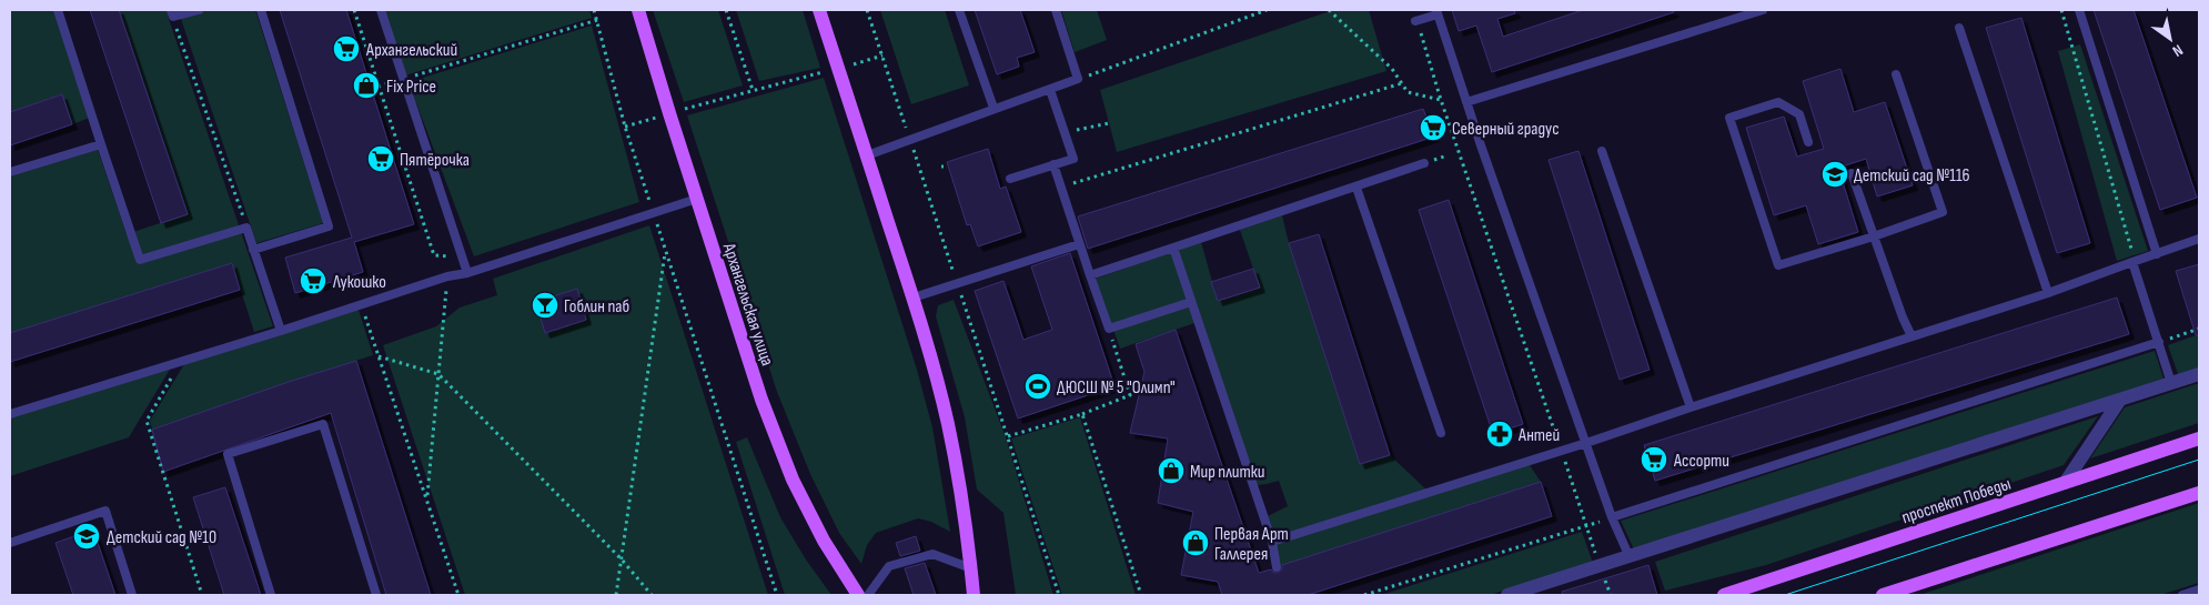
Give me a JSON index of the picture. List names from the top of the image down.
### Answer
{
  "streets": {
    "main road": ["Архангельская улица", "проспект Победы"]
  },
  "places": {
    "supermarket": [
      "Архангельский",
      "Северный градус",
      "Пятёрочка",
      "Лукошко",
      "Ассорти"
    ],
    "shop": ["Fix Price", "Мир плитки", "Первая Арт Галлерея"],
    "school or university": ["Детский сад №116", "Детский сад №10"],
    "bar": ["Гоблин паб"],
    "sports": ["ДЮСШ № 5 \"Олимп\""],
    "pharmacy": ["Антей"]
  },
  "north": "bottom right"
}
